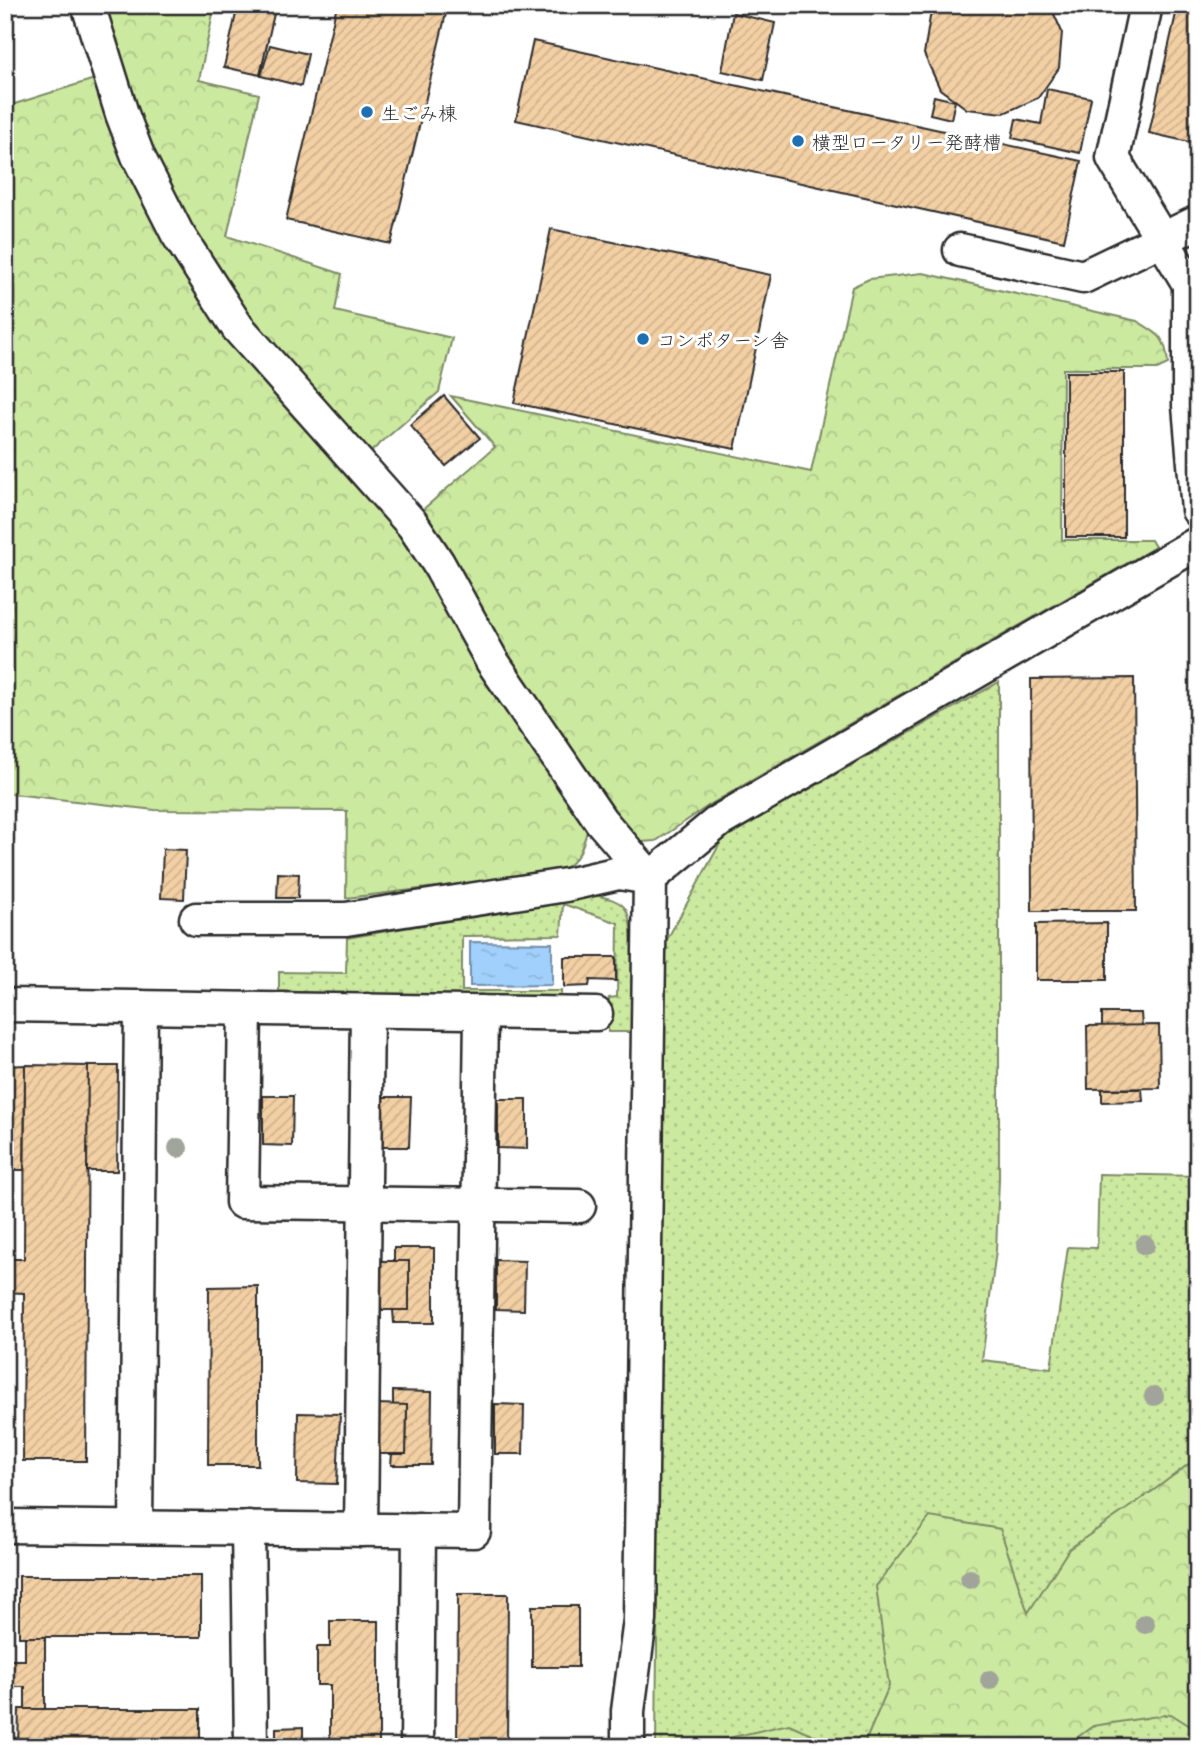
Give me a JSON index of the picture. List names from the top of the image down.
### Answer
{
  "places": ["生ごみ棟", "横型ロータリー発酵槽", "コンポターン舎"]
}
